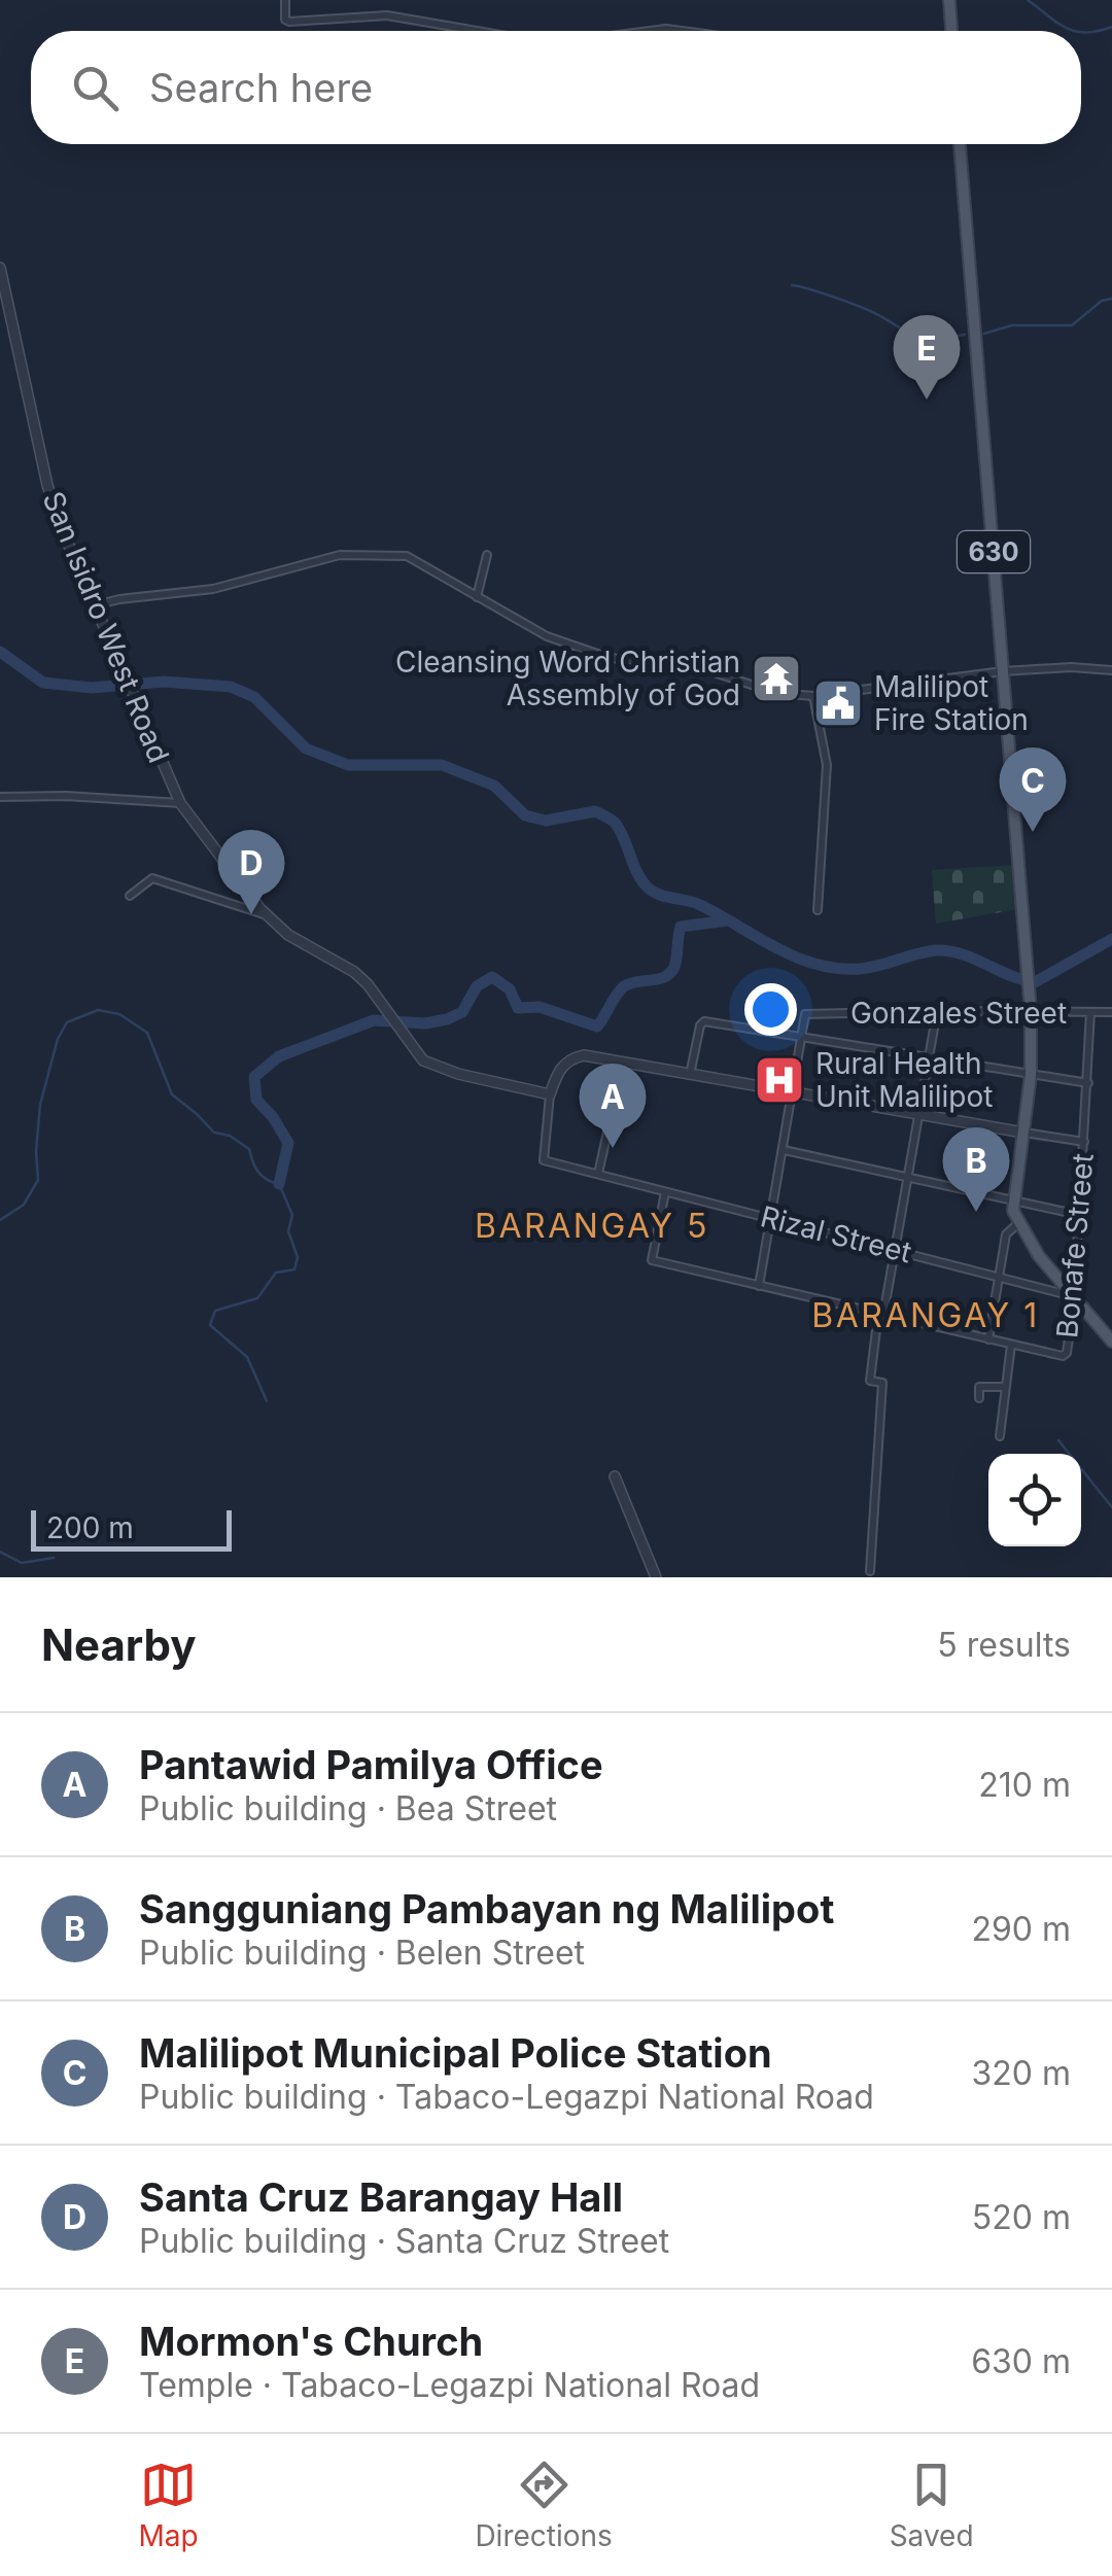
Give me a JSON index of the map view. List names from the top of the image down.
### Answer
{
  "streets": {
    "main road": ["630"],
    "street": [
      "San Isidro West Road",
      "Gonzales Street",
      "Rizal Street",
      "Bonafe Street"
    ]
  },
  "crossings": [
    ["630", "Gonzales Street"],
    ["630", "Rizal Street"],
    ["630", "Bonafe Street"],
    ["San Isidro West Road", "Rizal Street"],
    ["Gonzales Street", "Bonafe Street"],
    ["Rizal Street", "Bonafe Street"]
  ],
  "districts": ["BARANGAY 5", "BARANGAY 1"],
  "places": {
    "temple": ["Cleansing Word Christian Assembly of God"],
    "public building": ["Malilipot Fire Station"],
    "hospital": ["Rural Health Unit Malilipot"]
  },
  "scale_bar": "200 m",
  "page": {
    "search": "Search here",
    "pins": [
      "E",
      "C",
      "D",
      "A",
      "B"
    ],
    "scale": "200 m",
    "heading": ["Nearby", "5 results"],
    "list": [
      {
        "mark": "A",
        "name": "Pantawid Pamilya Office",
        "note": "Public building · Bea Street",
        "value": "210 m"
      },
      {
        "mark": "B",
        "name": "Sangguniang Pambayan ng Malilipot",
        "note": "Public building · Belen Street",
        "value": "290 m"
      },
      {
        "mark": "C",
        "name": "Malilipot Municipal Police Station",
        "note": "Public building · Tabaco-Legazpi National Road",
        "value": "320 m"
      },
      {
        "mark": "D",
        "name": "Santa Cruz Barangay Hall",
        "note": "Public building · Santa Cruz Street",
        "value": "520 m"
      },
      {
        "mark": "E",
        "name": "Mormon's Church",
        "note": "Temple · Tabaco-Legazpi National Road",
        "value": "630 m"
      }
    ],
    "nav": ["Map", "Directions", "Saved"]
  }
}
